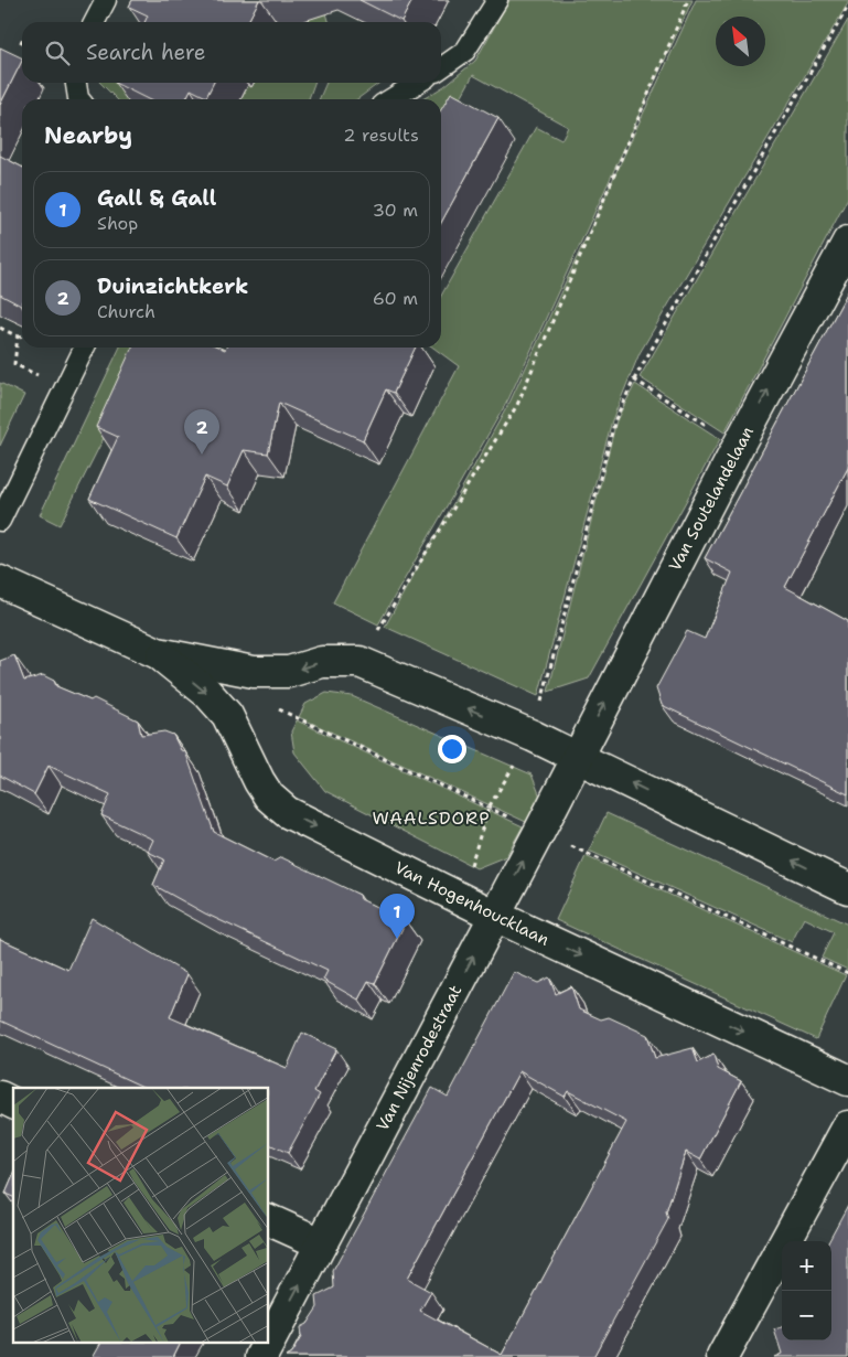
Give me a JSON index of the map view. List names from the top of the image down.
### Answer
{
  "streets": {
    "street": ["Van Soutelandelaan", "Van Hogenhoucklaan", "Van Nijenrodestraat"]
  },
  "crossings": [
    ["Van Soutelandelaan", "Van Hogenhoucklaan"],
    ["Van Soutelandelaan", "Van Nijenrodestraat"],
    ["Van Hogenhoucklaan", "Van Nijenrodestraat"]
  ],
  "one_way": ["Van Soutelandelaan", "Van Nijenrodestraat"],
  "districts": ["WAALSDORP"],
  "north": "top left",
  "page": {
    "search": "Search here",
    "heading": ["Nearby", "2 results"],
    "list": [
      {
        "mark": "1",
        "name": "Gall & Gall",
        "note": "Shop",
        "value": "30 m"
      },
      {
        "mark": "2",
        "name": "Duinzichtkerk",
        "note": "Church",
        "value": "60 m"
      }
    ],
    "pins": ["2", "1"],
    "map_buttons": ["+", "−"]
  }
}
